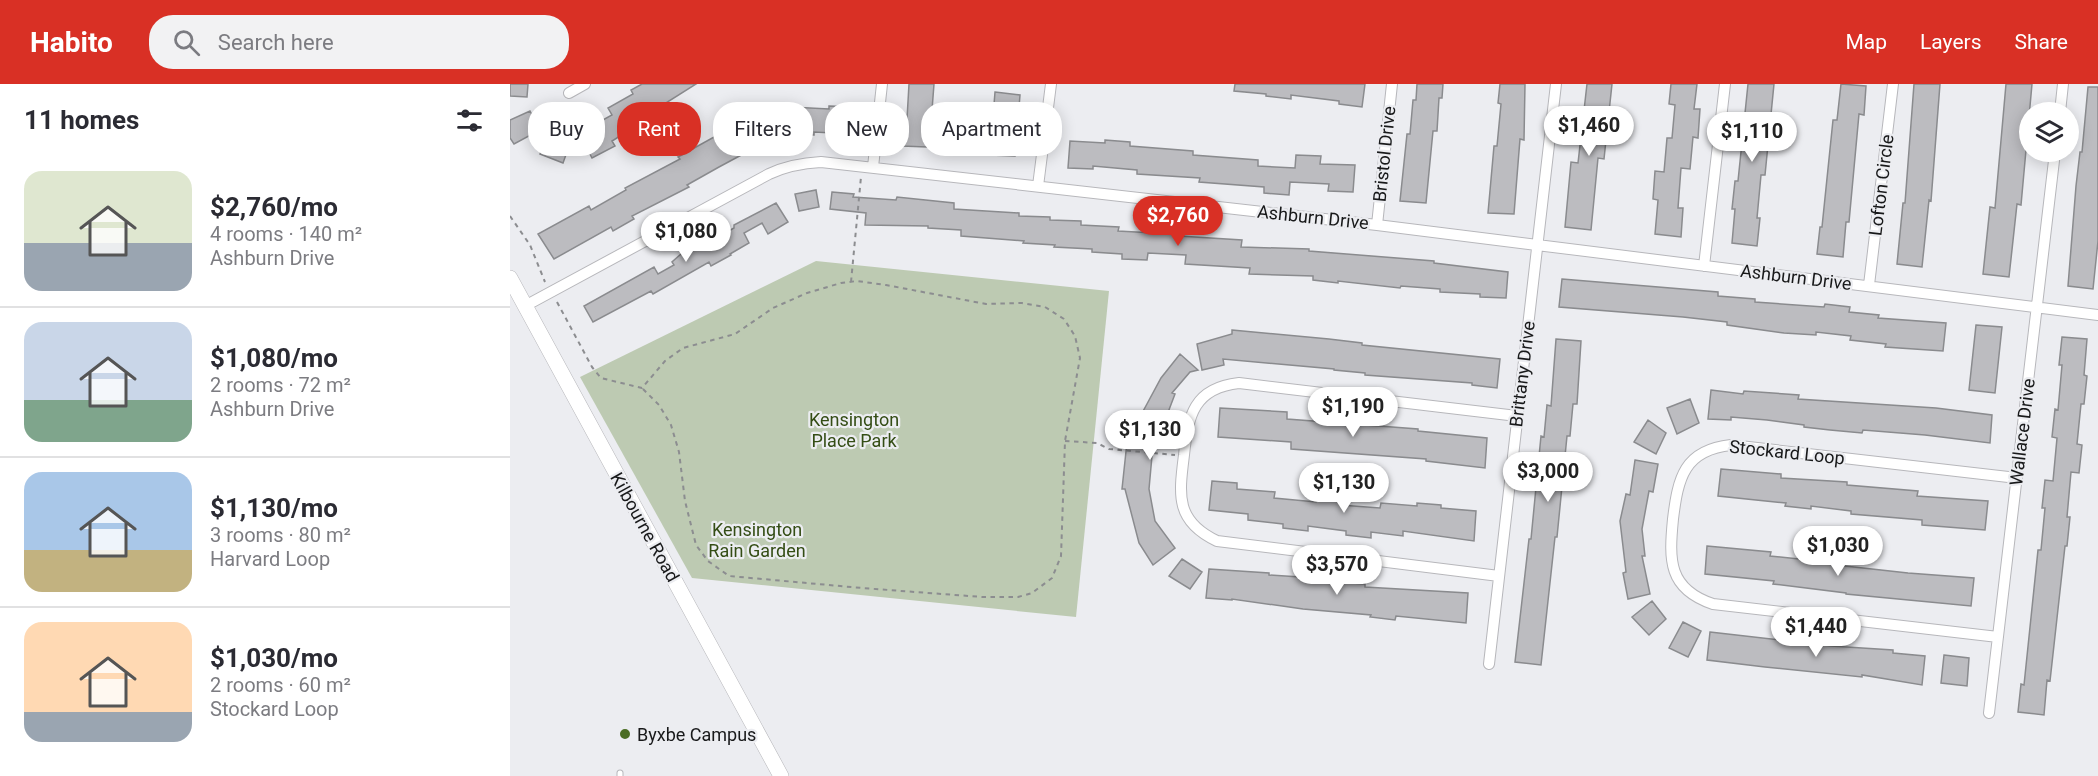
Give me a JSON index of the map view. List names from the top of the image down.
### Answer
{
  "streets": {
    "main road": ["Kilbourne Road"],
    "street": [
      "Bristol Drive",
      "Lofton Circle",
      "Ashburn Drive",
      "Brittany Drive",
      "Wallace Drive",
      "Stockard Loop"
    ]
  },
  "crossings": [
    ["Bristol Drive", "Ashburn Drive"],
    ["Lofton Circle", "Ashburn Drive"],
    ["Ashburn Drive", "Brittany Drive"],
    ["Ashburn Drive", "Wallace Drive"],
    ["Ashburn Drive", "Kilbourne Road"],
    ["Wallace Drive", "Stockard Loop"]
  ],
  "parks": ["Kensington Place Park", "Kensington Rain Garden"],
  "places": ["Byxbe Campus"],
  "page": {
    "header": "Habito",
    "search": "Search here",
    "nav": ["Map", "Layers", "Share"],
    "heading": "11 homes",
    "chip": [
      "Buy",
      "Rent",
      "Filters",
      "New",
      "Apartment"
    ],
    "price": [
      "$1,460",
      "$1,110",
      "$2,760",
      "$1,080",
      "$1,190",
      "$1,130",
      "$3,000",
      "$1,130",
      "$1,030",
      "$3,570",
      "$1,440"
    ],
    "list": [
      {
        "name": "$2,760/mo",
        "note": "4 rooms · 140 m² · Ashburn Drive"
      },
      {
        "name": "$1,080/mo",
        "note": "2 rooms · 72 m² · Ashburn Drive"
      },
      {
        "name": "$1,130/mo",
        "note": "3 rooms · 80 m² · Harvard Loop"
      },
      {
        "name": "$1,030/mo",
        "note": "2 rooms · 60 m² · Stockard Loop"
      }
    ]
  }
}
